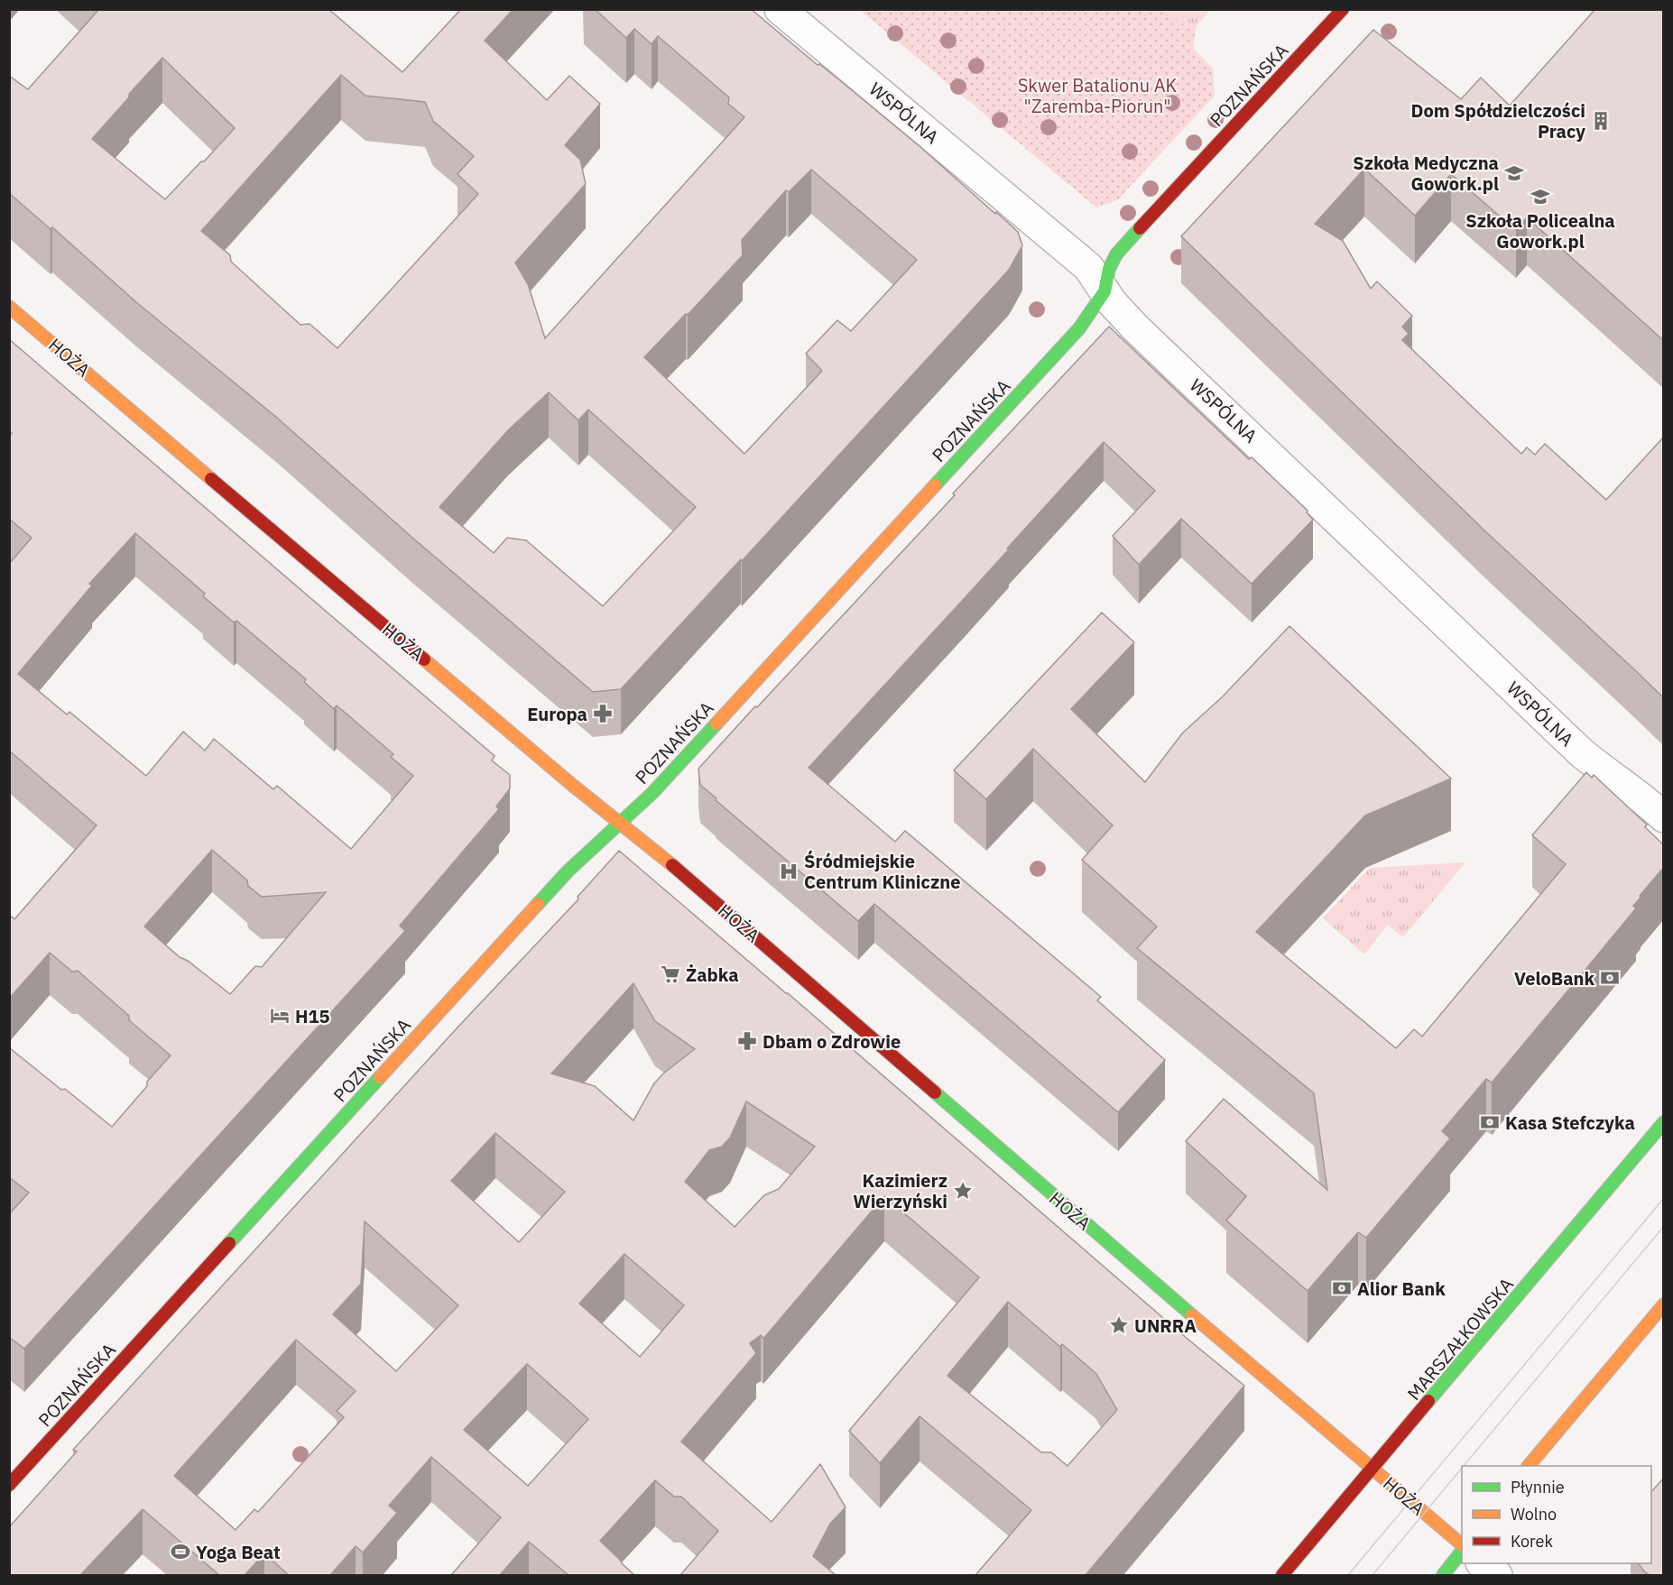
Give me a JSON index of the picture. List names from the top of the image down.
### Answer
{
  "streets": {
    "street": [
      "POZNAŃSKA",
      "WSPÓLNA",
      "HOŻA",
      "MARSZAŁKOWSKA"
    ]
  },
  "crossings": [
    ["POZNAŃSKA", "WSPÓLNA"],
    ["POZNAŃSKA", "HOŻA"],
    ["HOŻA", "MARSZAŁKOWSKA"]
  ],
  "parks": ["Skwer Batalionu AK \"Zaremba-Piorun\""],
  "places": {
    "building": ["Dom Spółdzielczości Pracy"],
    "school or university": ["Szkoła Medyczna Gowork.pl", "Szkoła Policealna Gowork.pl"],
    "pharmacy": ["Europa", "Dbam o Zdrowie"],
    "hospital": ["Śródmiejskie Centrum Kliniczne"],
    "supermarket": ["Żabka"],
    "bank": ["VeloBank", "Kasa Stefczyka", "Alior Bank"],
    "hotel": ["H15"],
    "place": ["Kazimierz Wierzyński", "UNRRA"],
    "sports": ["Yoga Beat"]
  },
  "legend": ["Płynnie", "Wolno", "Korek"]
}
